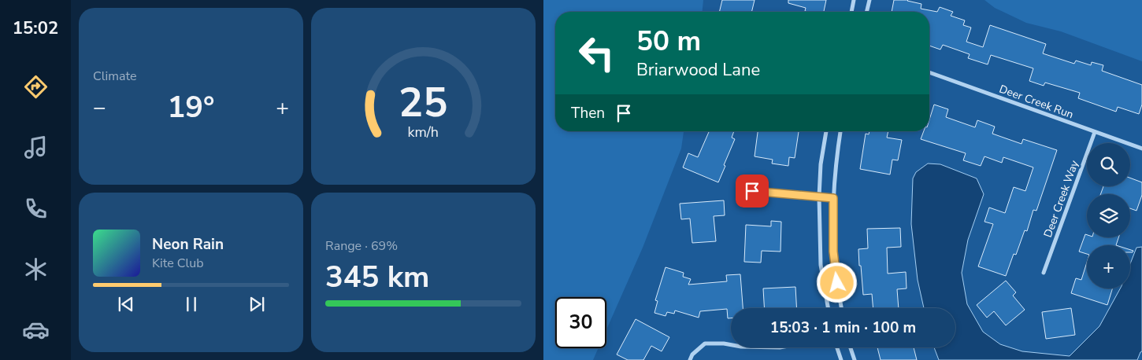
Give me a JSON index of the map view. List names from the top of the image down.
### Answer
{
  "streets": {
    "street": ["Deer Creek Run", "Deer Creek Way"]
  },
  "crossings": [
    ["Deer Creek Run", "Deer Creek Way"]
  ],
  "page": {
    "tabs": "15:02",
    "tile": [
      "Climate",
      ["Range · 69%", "345 km"]
    ],
    "turn": ["50 m", "Briarwood Lane"],
    "heat": ["−", "19°", "+"],
    "then": "Then",
    "map_buttons": "+",
    "song": ["Neon Rain", "Kite Club"],
    "limit": "30",
    "trip": "15:03 · 1 min · 100 m",
    "gauge": ["25", "km/h"]
  }
}
